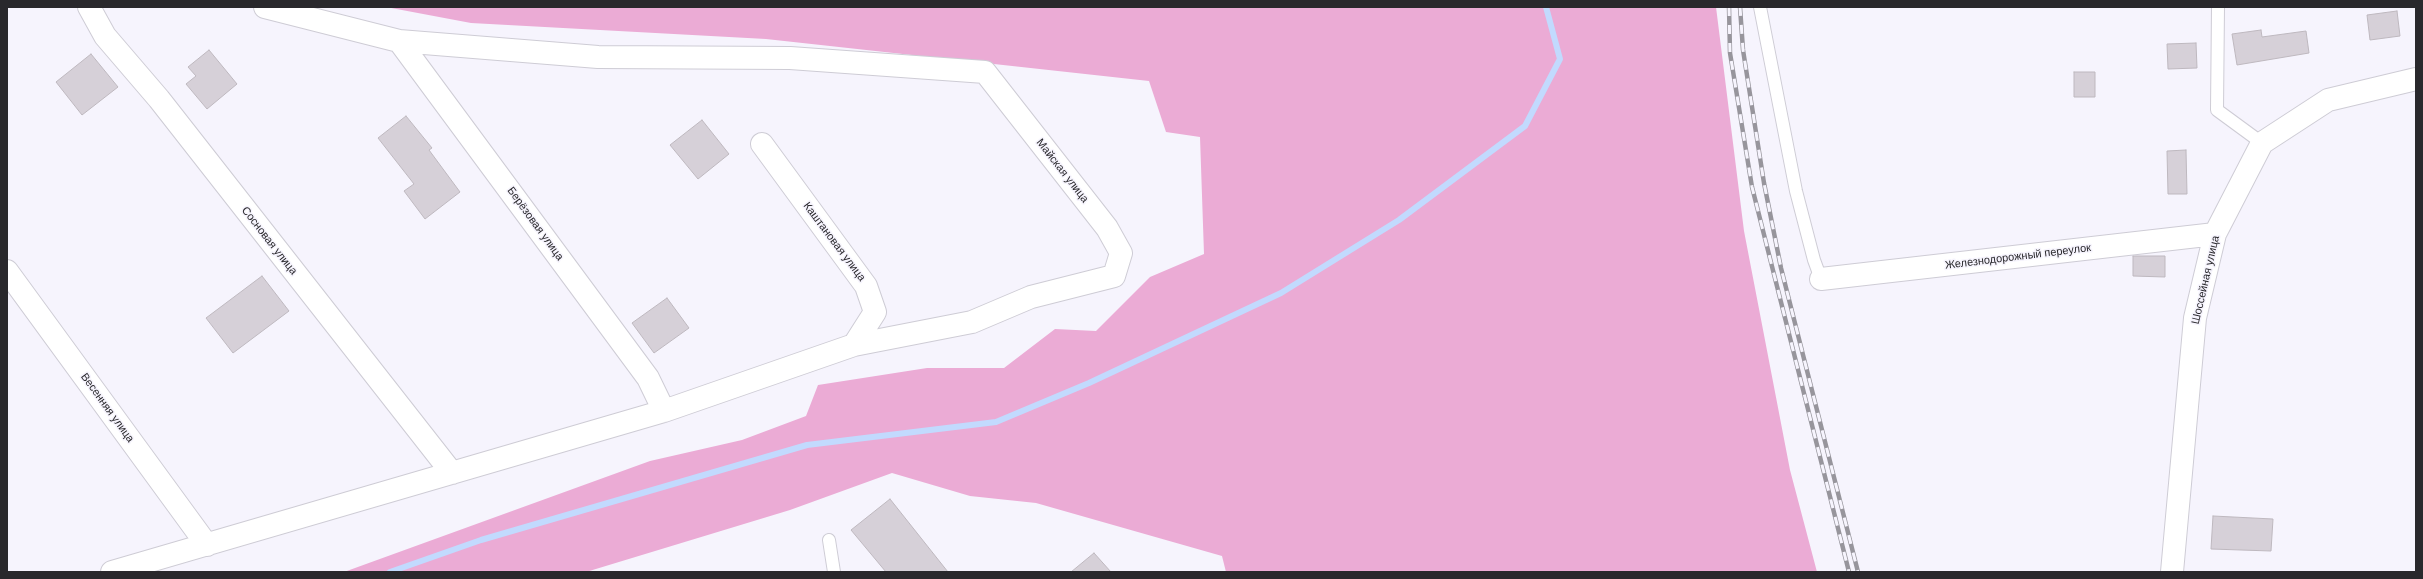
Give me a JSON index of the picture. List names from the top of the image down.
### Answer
{
  "streets": {
    "street": [
      "Майская улица",
      "Берёзовая улица",
      "Сосновая улица",
      "Каштановая улица",
      "Железнодорожный переулок",
      "Шоссейная улица",
      "Весенняя улица"
    ]
  },
  "crossings": [
    ["Майская улица", "Берёзовая улица"],
    ["Майская улица", "Каштановая улица"],
    ["Железнодорожный переулок", "Шоссейная улица"]
  ]
}
